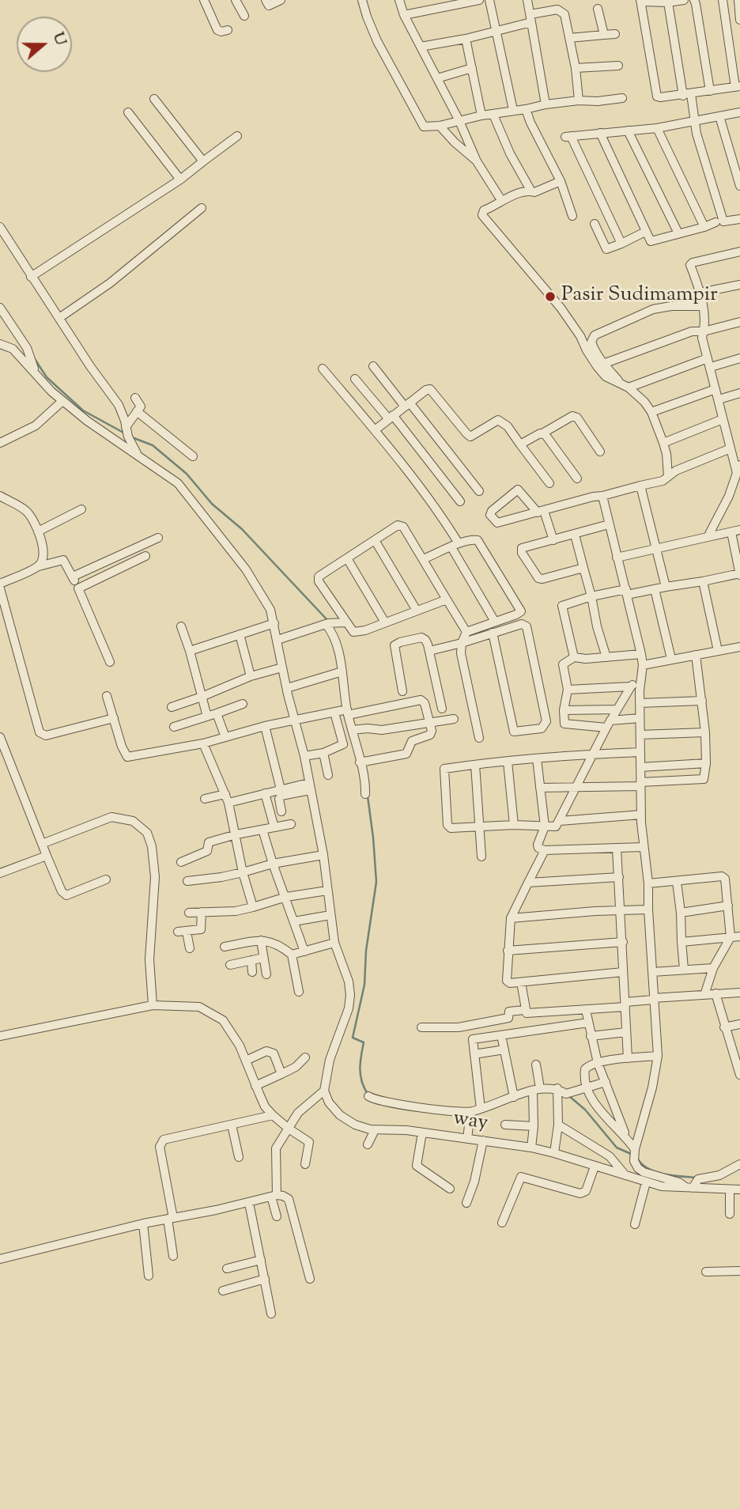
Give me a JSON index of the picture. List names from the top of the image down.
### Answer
{
  "streets": {
    "street": ["way"]
  },
  "places": ["Pasir Sudimampir"],
  "north": "right"
}
